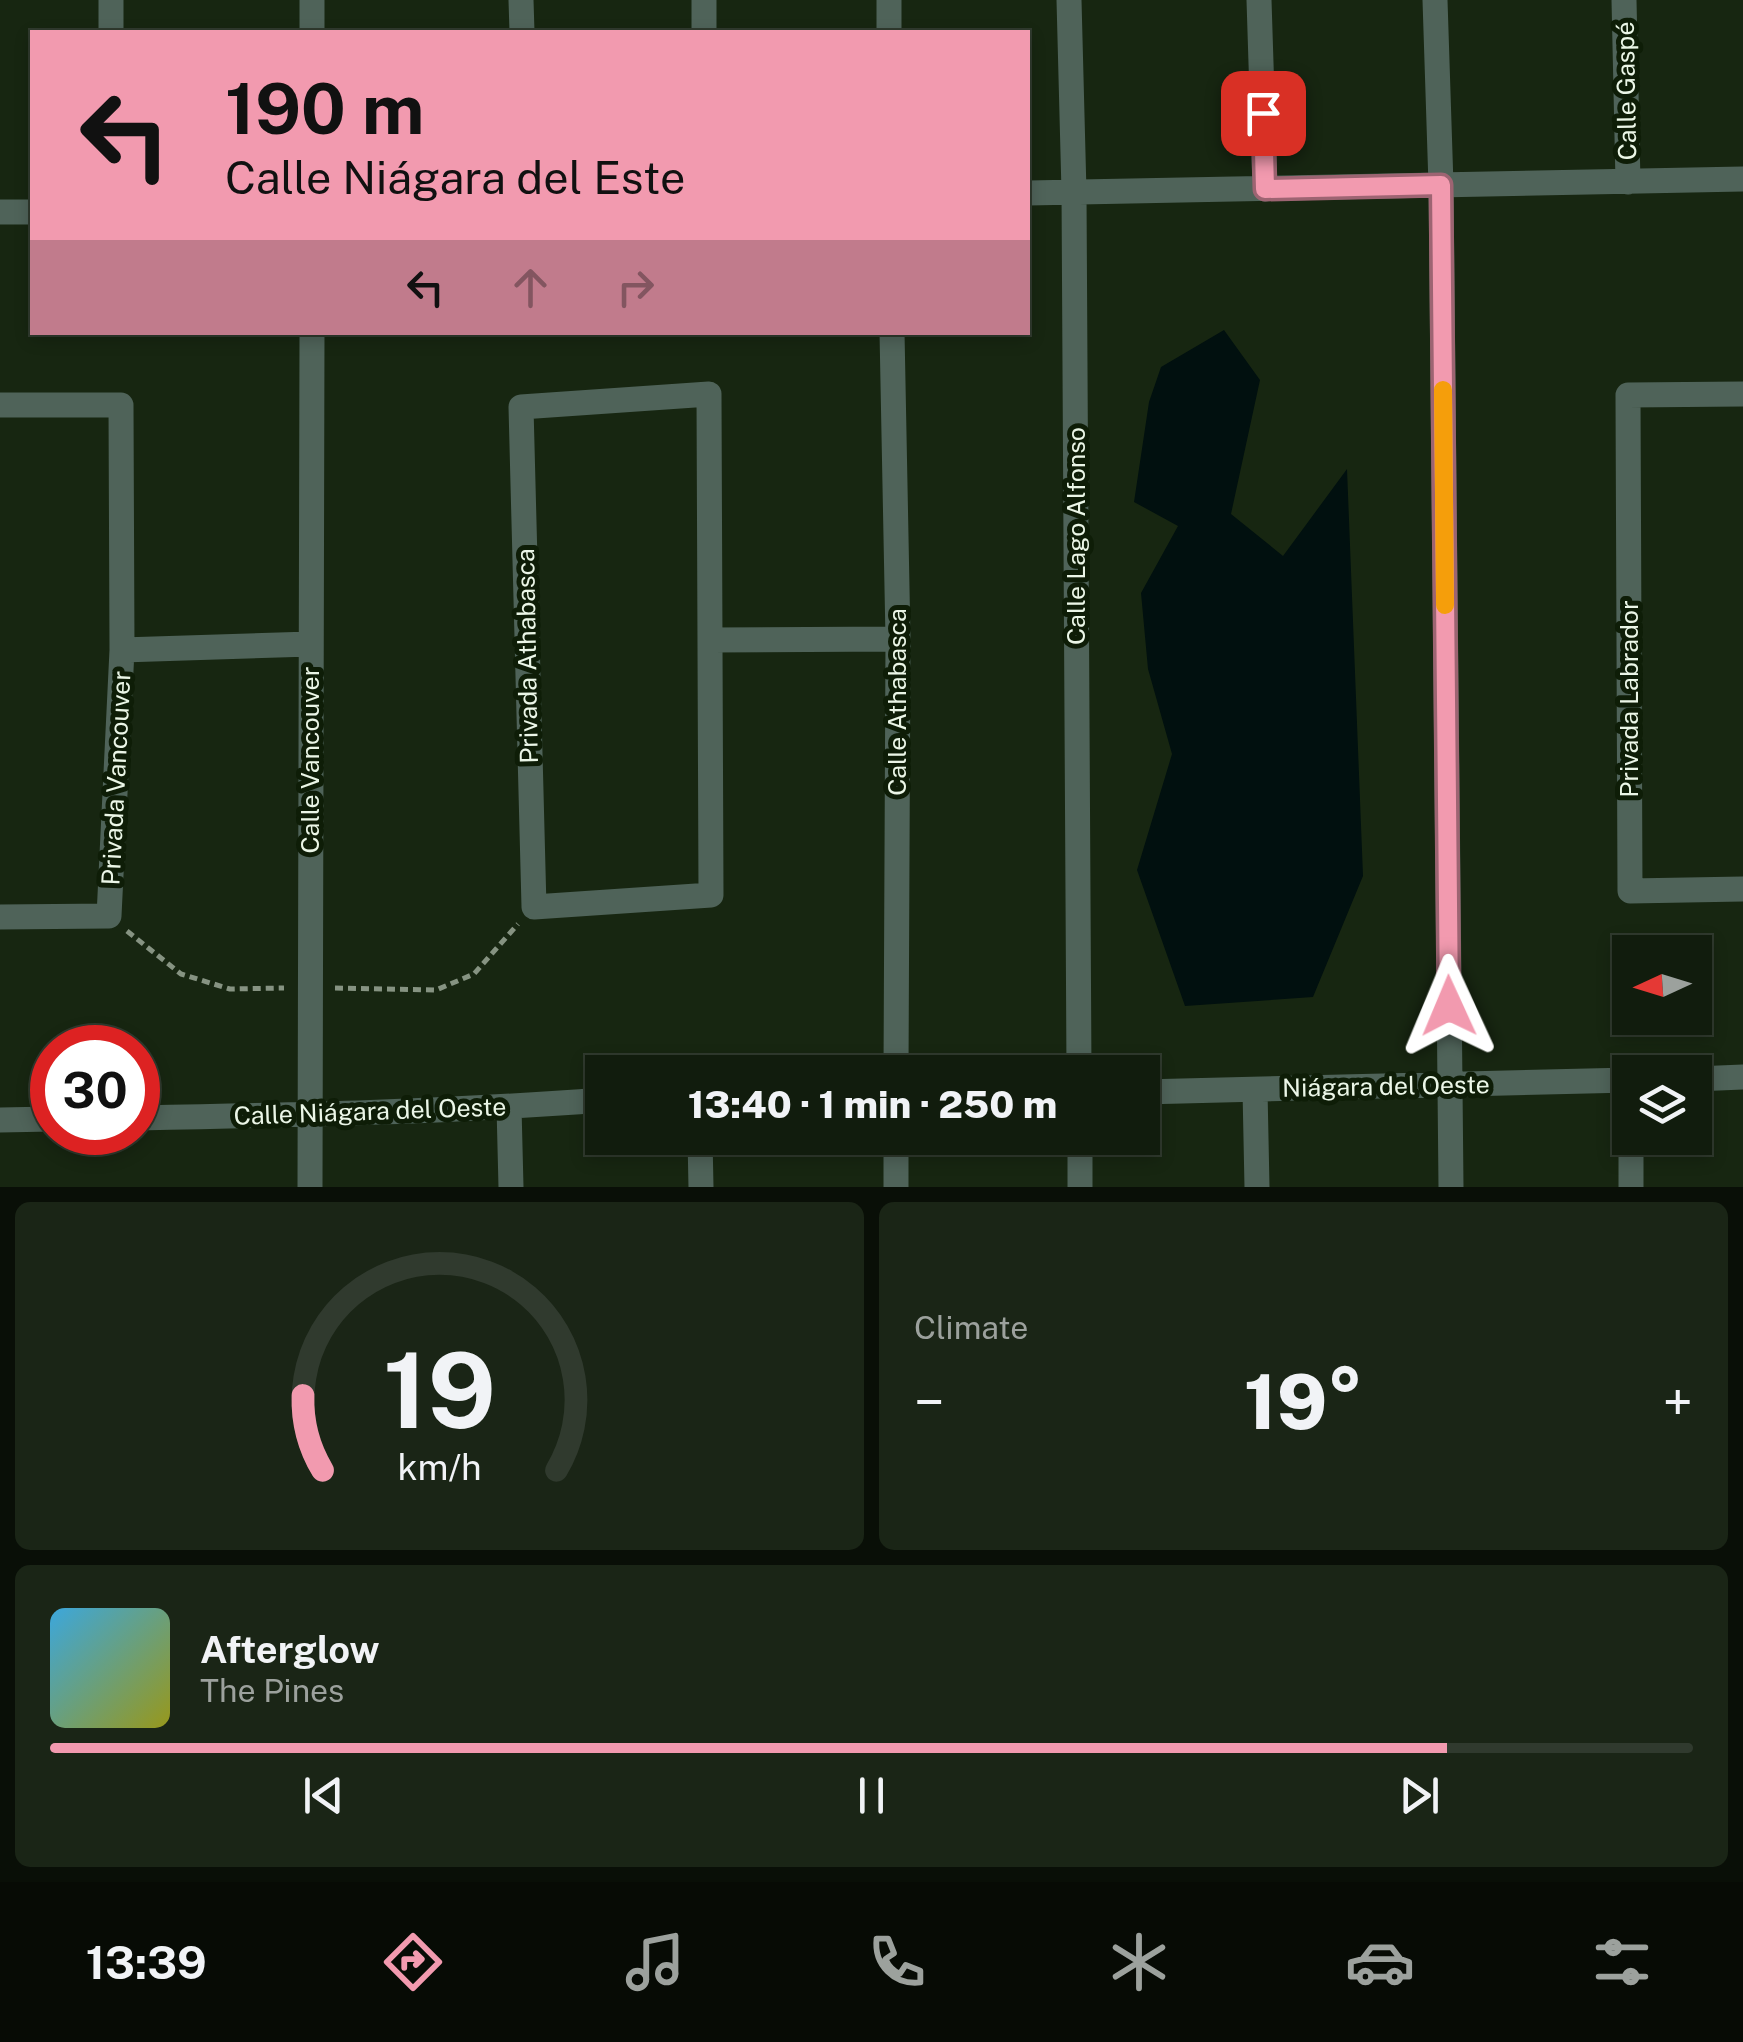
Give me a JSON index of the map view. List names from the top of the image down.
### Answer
{
  "streets": {
    "street": [
      "Calle Gaspé",
      "Calle Lago Alfonso",
      "Privada Athabasca",
      "Privada Labrador",
      "Calle Athabasca",
      "Calle Vancouver",
      "Privada Vancouver",
      "Niágara del Oeste",
      "Calle Niágara del Oeste"
    ]
  },
  "crossings": [
    ["Calle Vancouver", "Privada Vancouver"],
    ["Calle Vancouver", "Calle Niágara del Oeste"]
  ],
  "north": "left",
  "page": {
    "turn": ["190 m", "Calle Niágara del Este"],
    "limit": "30",
    "trip": "13:40 · 1 min · 250 m",
    "tile": "Climate",
    "heat": ["−", "19°", "+"],
    "song": ["Afterglow", "The Pines"],
    "tabs": "13:39",
    "gauge": ["19", "km/h"]
  }
}
